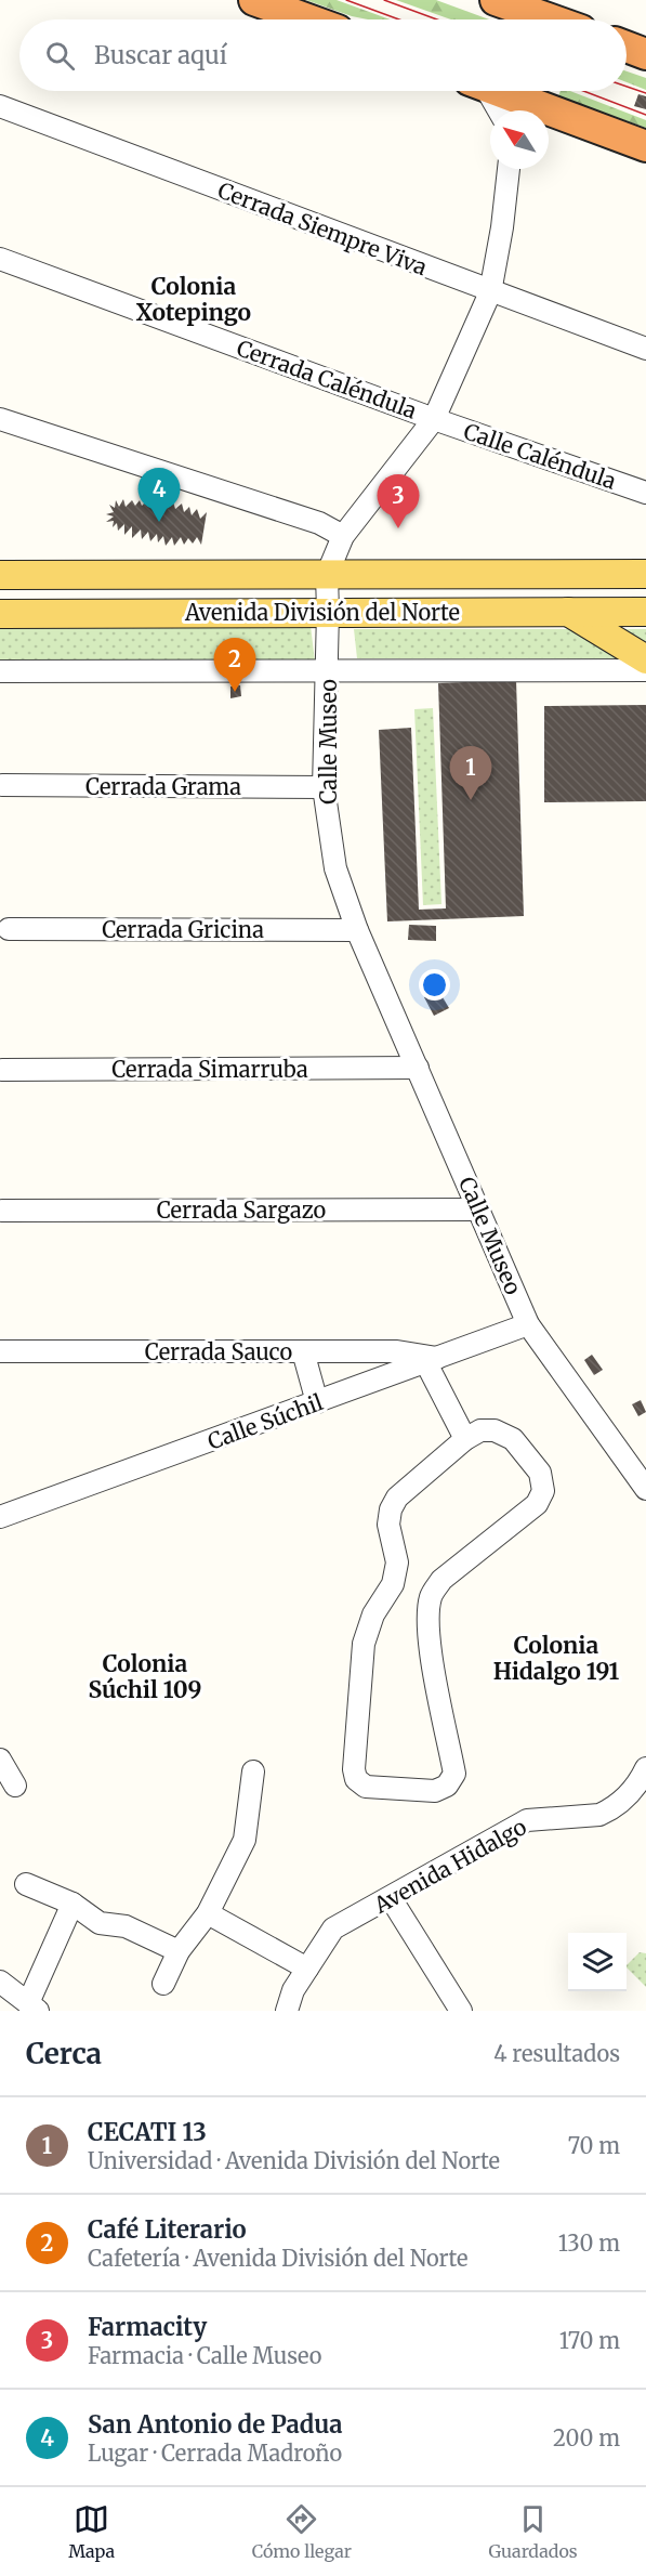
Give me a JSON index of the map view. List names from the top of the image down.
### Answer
{
  "streets": {
    "main road": ["Avenida División del Norte"],
    "street": [
      "Cerrada Siempre Viva",
      "Cerrada Caléndula",
      "Calle Caléndula",
      "Calle Museo",
      "Cerrada Grama",
      "Cerrada Gricina",
      "Cerrada Simarruba",
      "Cerrada Sargazo",
      "Cerrada Sauco",
      "Calle Súchil",
      "Avenida Hidalgo"
    ]
  },
  "crossings": [
    ["Cerrada Siempre Viva", "Calle Museo"],
    ["Cerrada Caléndula", "Calle Caléndula"],
    ["Cerrada Caléndula", "Calle Museo"],
    ["Calle Caléndula", "Calle Museo"],
    ["Avenida División del Norte", "Calle Museo"],
    ["Calle Museo", "Cerrada Grama"],
    ["Calle Museo", "Cerrada Gricina"],
    ["Calle Museo", "Cerrada Simarruba"],
    ["Calle Museo", "Cerrada Sargazo"],
    ["Calle Museo", "Calle Súchil"],
    ["Cerrada Sauco", "Calle Súchil"]
  ],
  "districts": ["Colonia Xotepingo", "Colonia Hidalgo 191", "Colonia Súchil 109"],
  "north": "top left",
  "page": {
    "search": "Buscar aquí",
    "pins": [
      "4",
      "3",
      "2",
      "1"
    ],
    "heading": ["Cerca", "4 resultados"],
    "list": [
      {
        "mark": "1",
        "name": "CECATI 13",
        "note": "Universidad · Avenida División del Norte",
        "value": "70 m"
      },
      {
        "mark": "2",
        "name": "Café Literario",
        "note": "Cafetería · Avenida División del Norte",
        "value": "130 m"
      },
      {
        "mark": "3",
        "name": "Farmacity",
        "note": "Farmacia · Calle Museo",
        "value": "170 m"
      },
      {
        "mark": "4",
        "name": "San Antonio de Padua",
        "note": "Lugar · Cerrada Madroño",
        "value": "200 m"
      }
    ],
    "nav": ["Mapa", "Cómo llegar", "Guardados"]
  }
}
